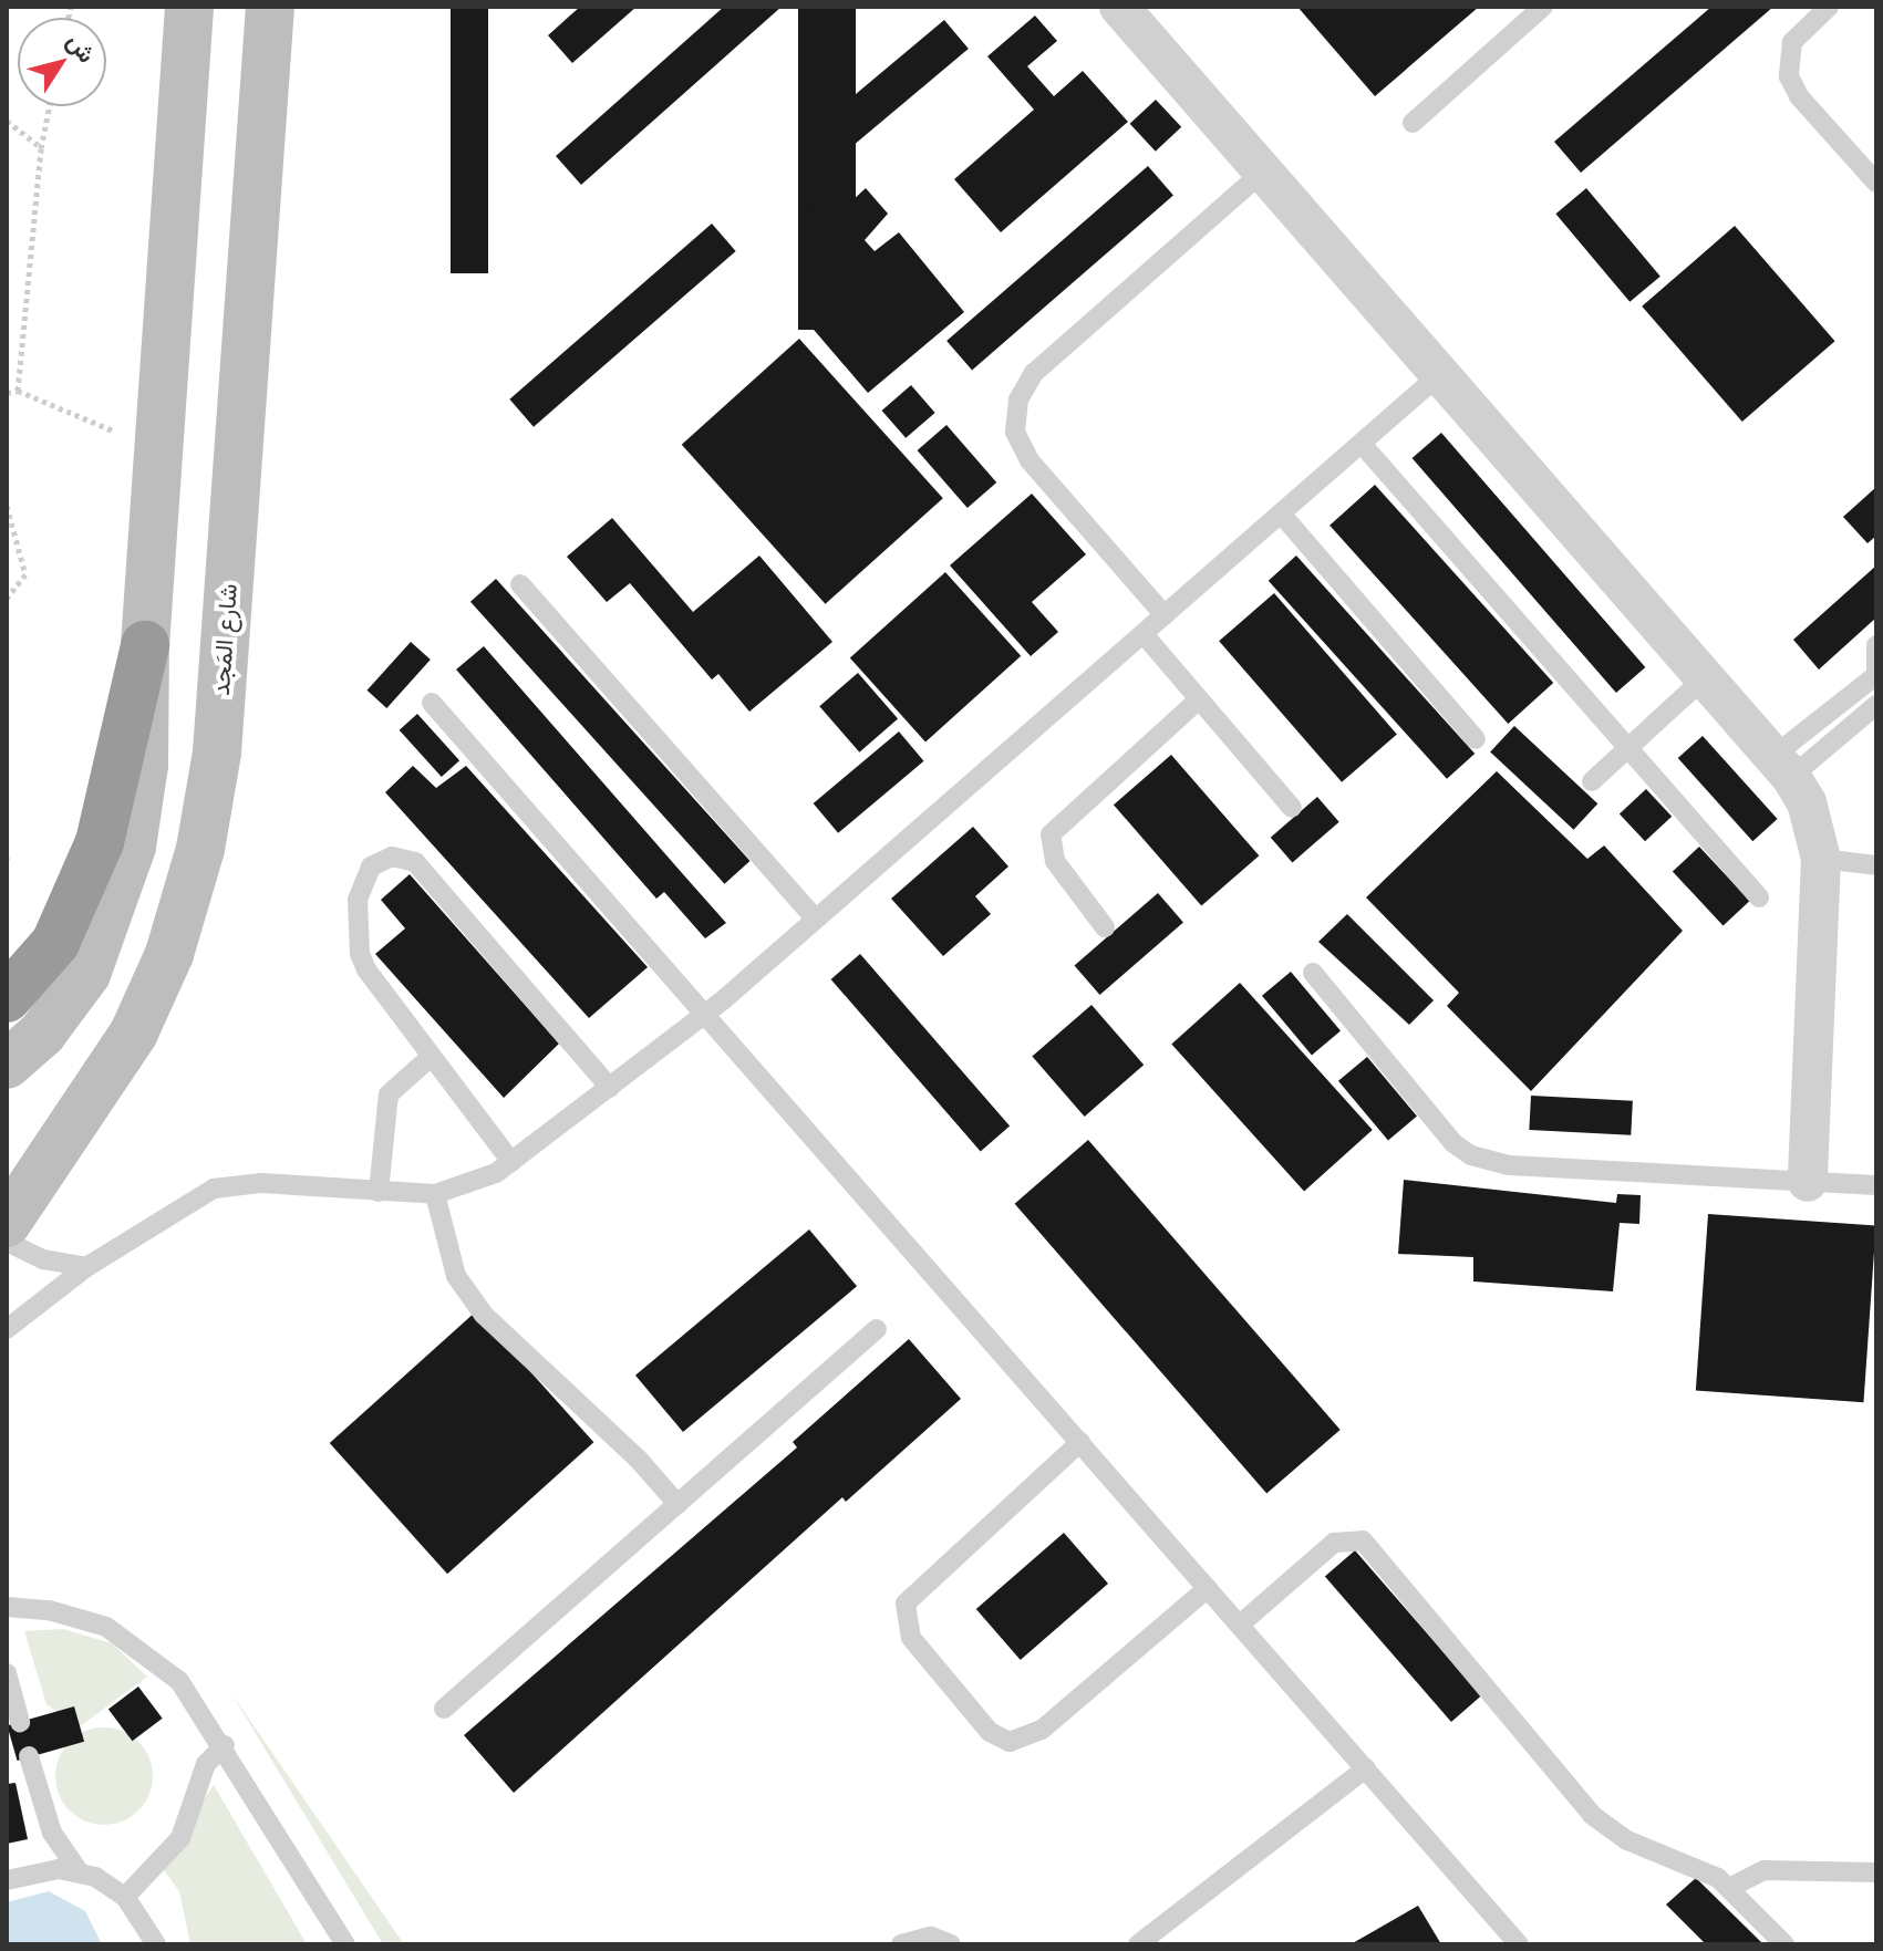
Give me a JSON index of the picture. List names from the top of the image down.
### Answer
{
  "streets": {
    "street": ["شارع المَجد"]
  },
  "north": "top right"
}
